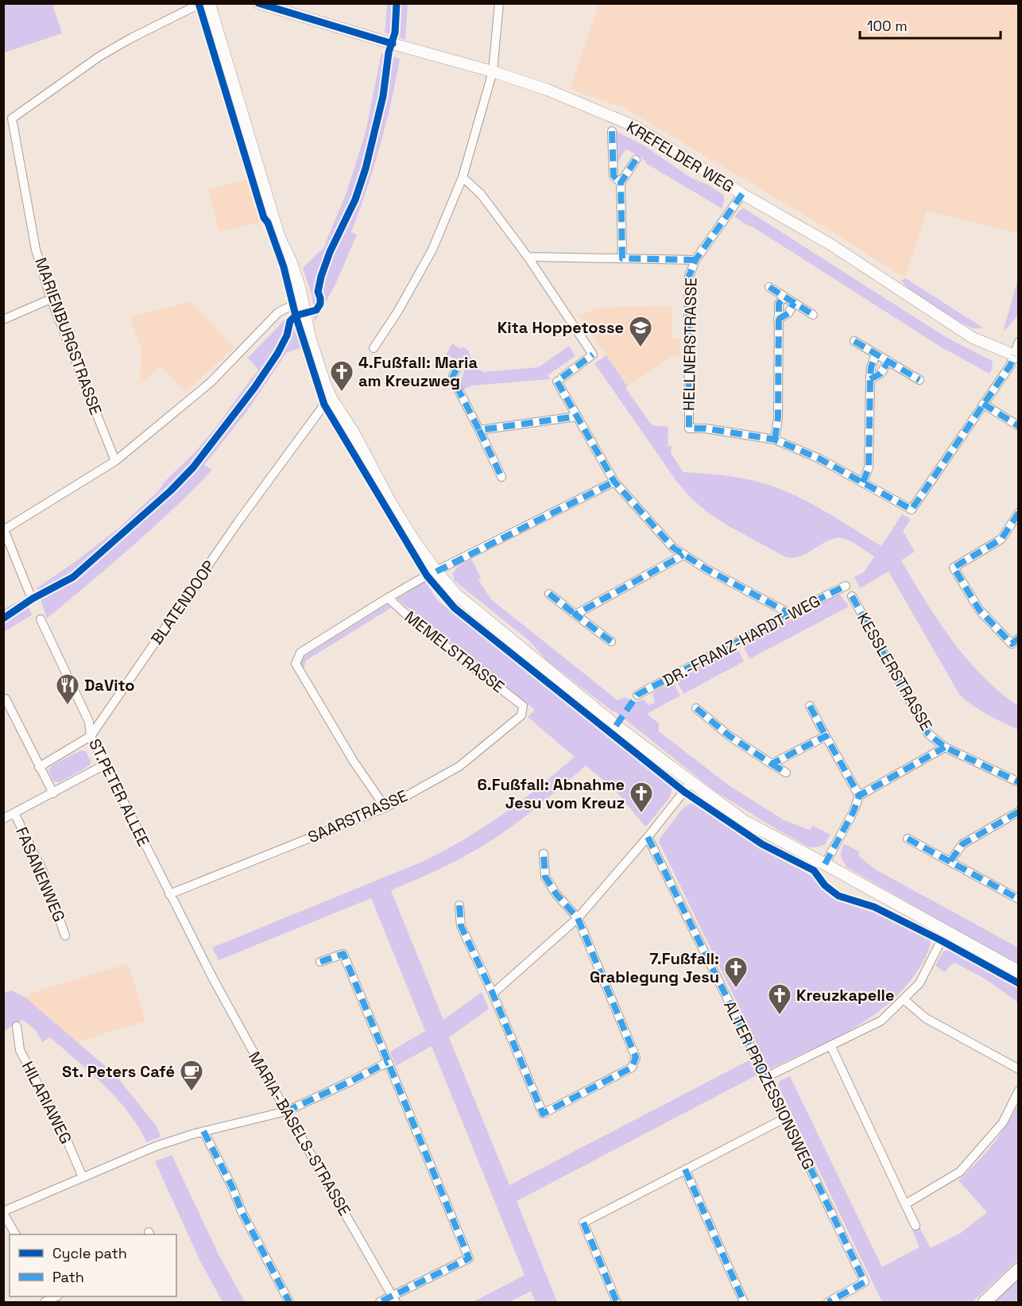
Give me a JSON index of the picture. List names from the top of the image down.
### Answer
{
  "streets": {
    "street": [
      "KREFELDER WEG",
      "MARIENBURGSTRASSE",
      "HELLNERSTRASSE",
      "BLATENDOOP",
      "DR.-FRANZ-HARDT-WEG",
      "MEMELSTRASSE",
      "KESSLERSTRASSE",
      "ST.PETER ALLEE",
      "SAARSTRASSE",
      "FASANENWEG",
      "ALTER PROZESSIONSWEG",
      "HILARIAWEG",
      "MARIA-BASELS-STRASSE"
    ]
  },
  "crossings": [
    ["KREFELDER WEG", "HELLNERSTRASSE"],
    ["BLATENDOOP", "ST.PETER ALLEE"],
    ["MEMELSTRASSE", "SAARSTRASSE"],
    ["ST.PETER ALLEE", "SAARSTRASSE"],
    ["ST.PETER ALLEE", "MARIA-BASELS-STRASSE"]
  ],
  "places": {
    "school or university": ["Kita Hoppetosse"],
    "church": [
      "4.Fußfall: Maria am Kreuzweg",
      "6.Fußfall: Abnahme Jesu vom Kreuz",
      "7.Fußfall: Grablegung Jesu",
      "Kreuzkapelle"
    ],
    "restaurant": ["DaVito"],
    "cafe": ["St. Peters Café"]
  },
  "legend": ["Cycle path", "Path"],
  "scale_bar": "100 m"
}
